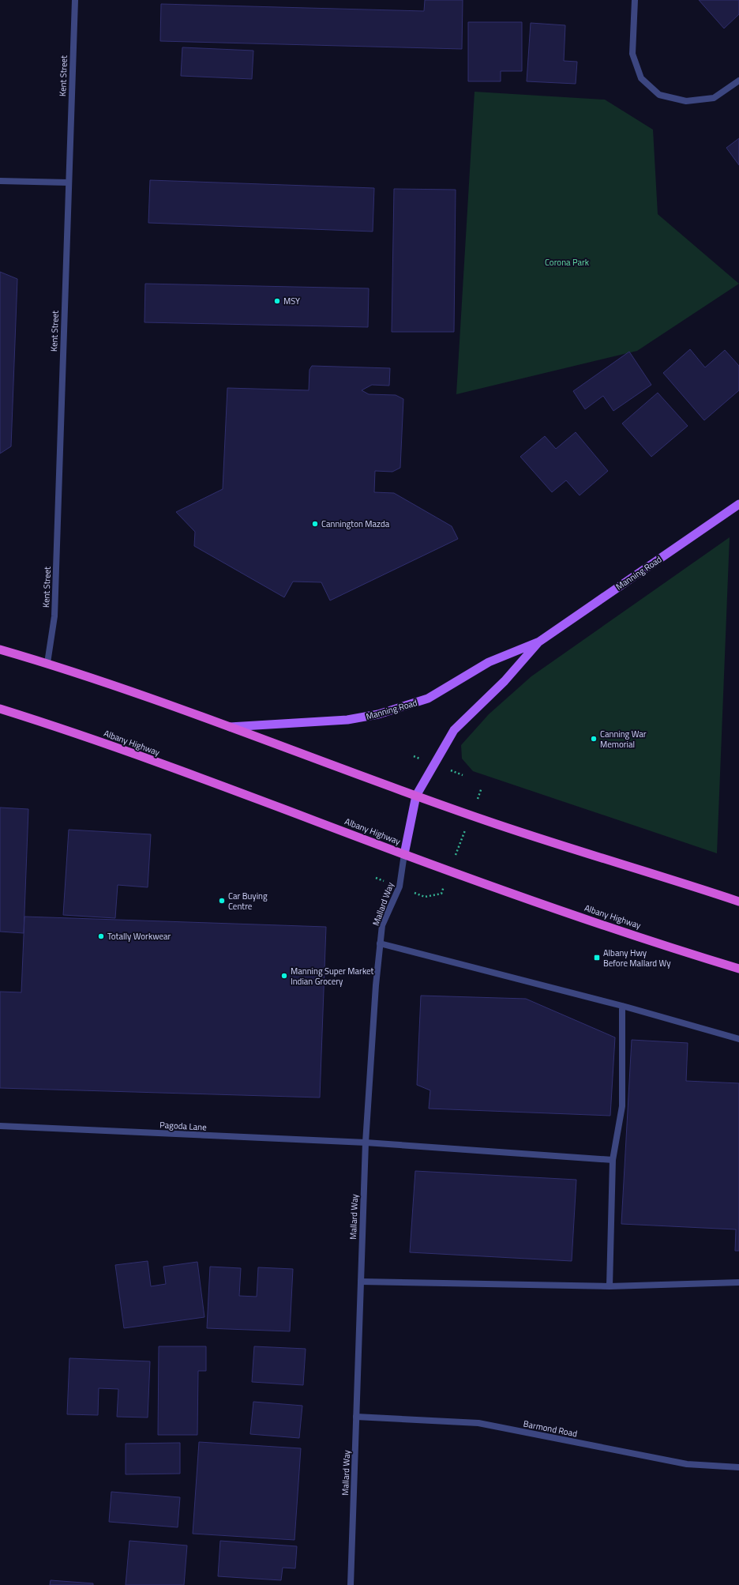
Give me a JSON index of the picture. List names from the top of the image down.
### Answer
{
  "streets": {
    "highway": ["Albany Highway"],
    "main road": ["Manning Road"],
    "street": [
      "Kent Street",
      "Mallard Way",
      "Pagoda Lane",
      "Barmond Road"
    ]
  },
  "crossings": [
    ["Manning Road", "Albany Highway"],
    ["Manning Road", "Mallard Way"],
    ["Albany Highway", "Mallard Way"],
    ["Mallard Way", "Pagoda Lane"],
    ["Mallard Way", "Barmond Road"]
  ],
  "parks": ["Corona Park"],
  "places": {
    "other": [
      "MSY",
      "Cannington Mazda",
      "Canning War Memorial",
      "Car Buying Centre",
      "Totally Workwear",
      "Manning Super Market Indian Grocery"
    ],
    "transit": ["Albany Hwy Before Mallard Wy"]
  }
}
